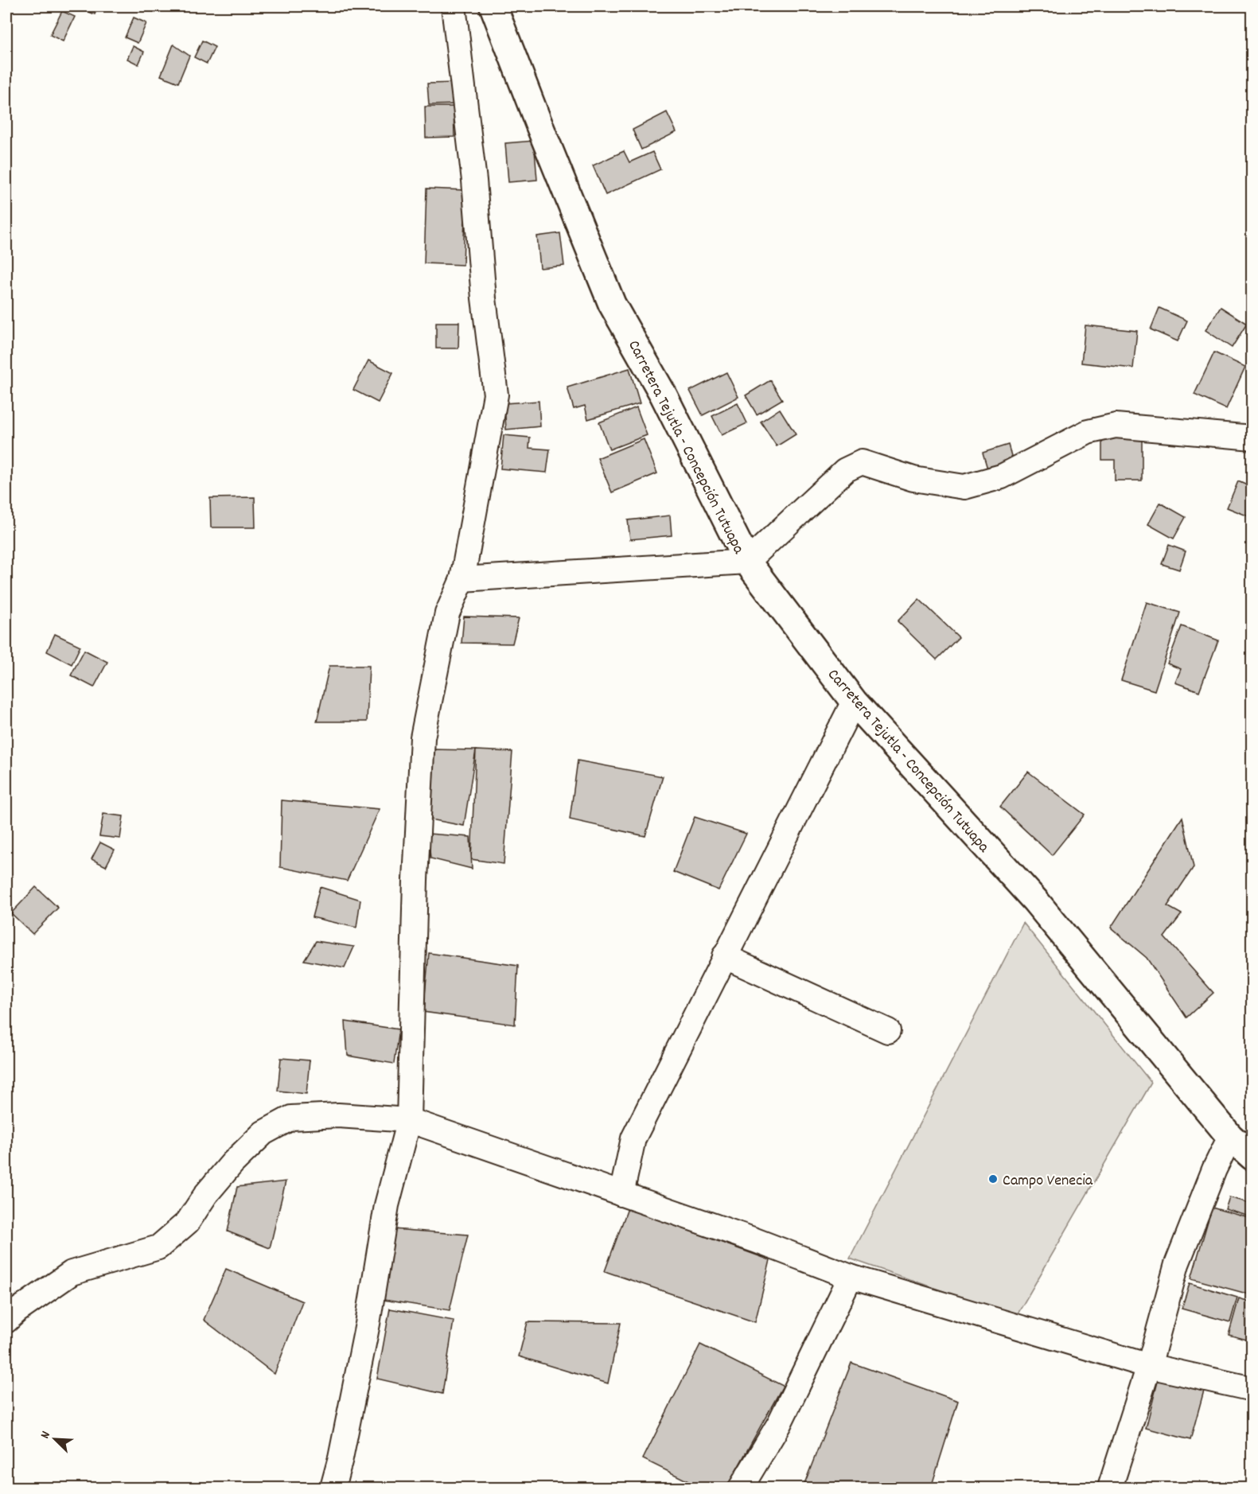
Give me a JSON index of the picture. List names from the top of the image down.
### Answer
{
  "streets": {
    "street": ["Carretera Tejutla - Concepción Tutuapa"]
  },
  "places": ["Campo Venecia"],
  "north": "top left"
}
